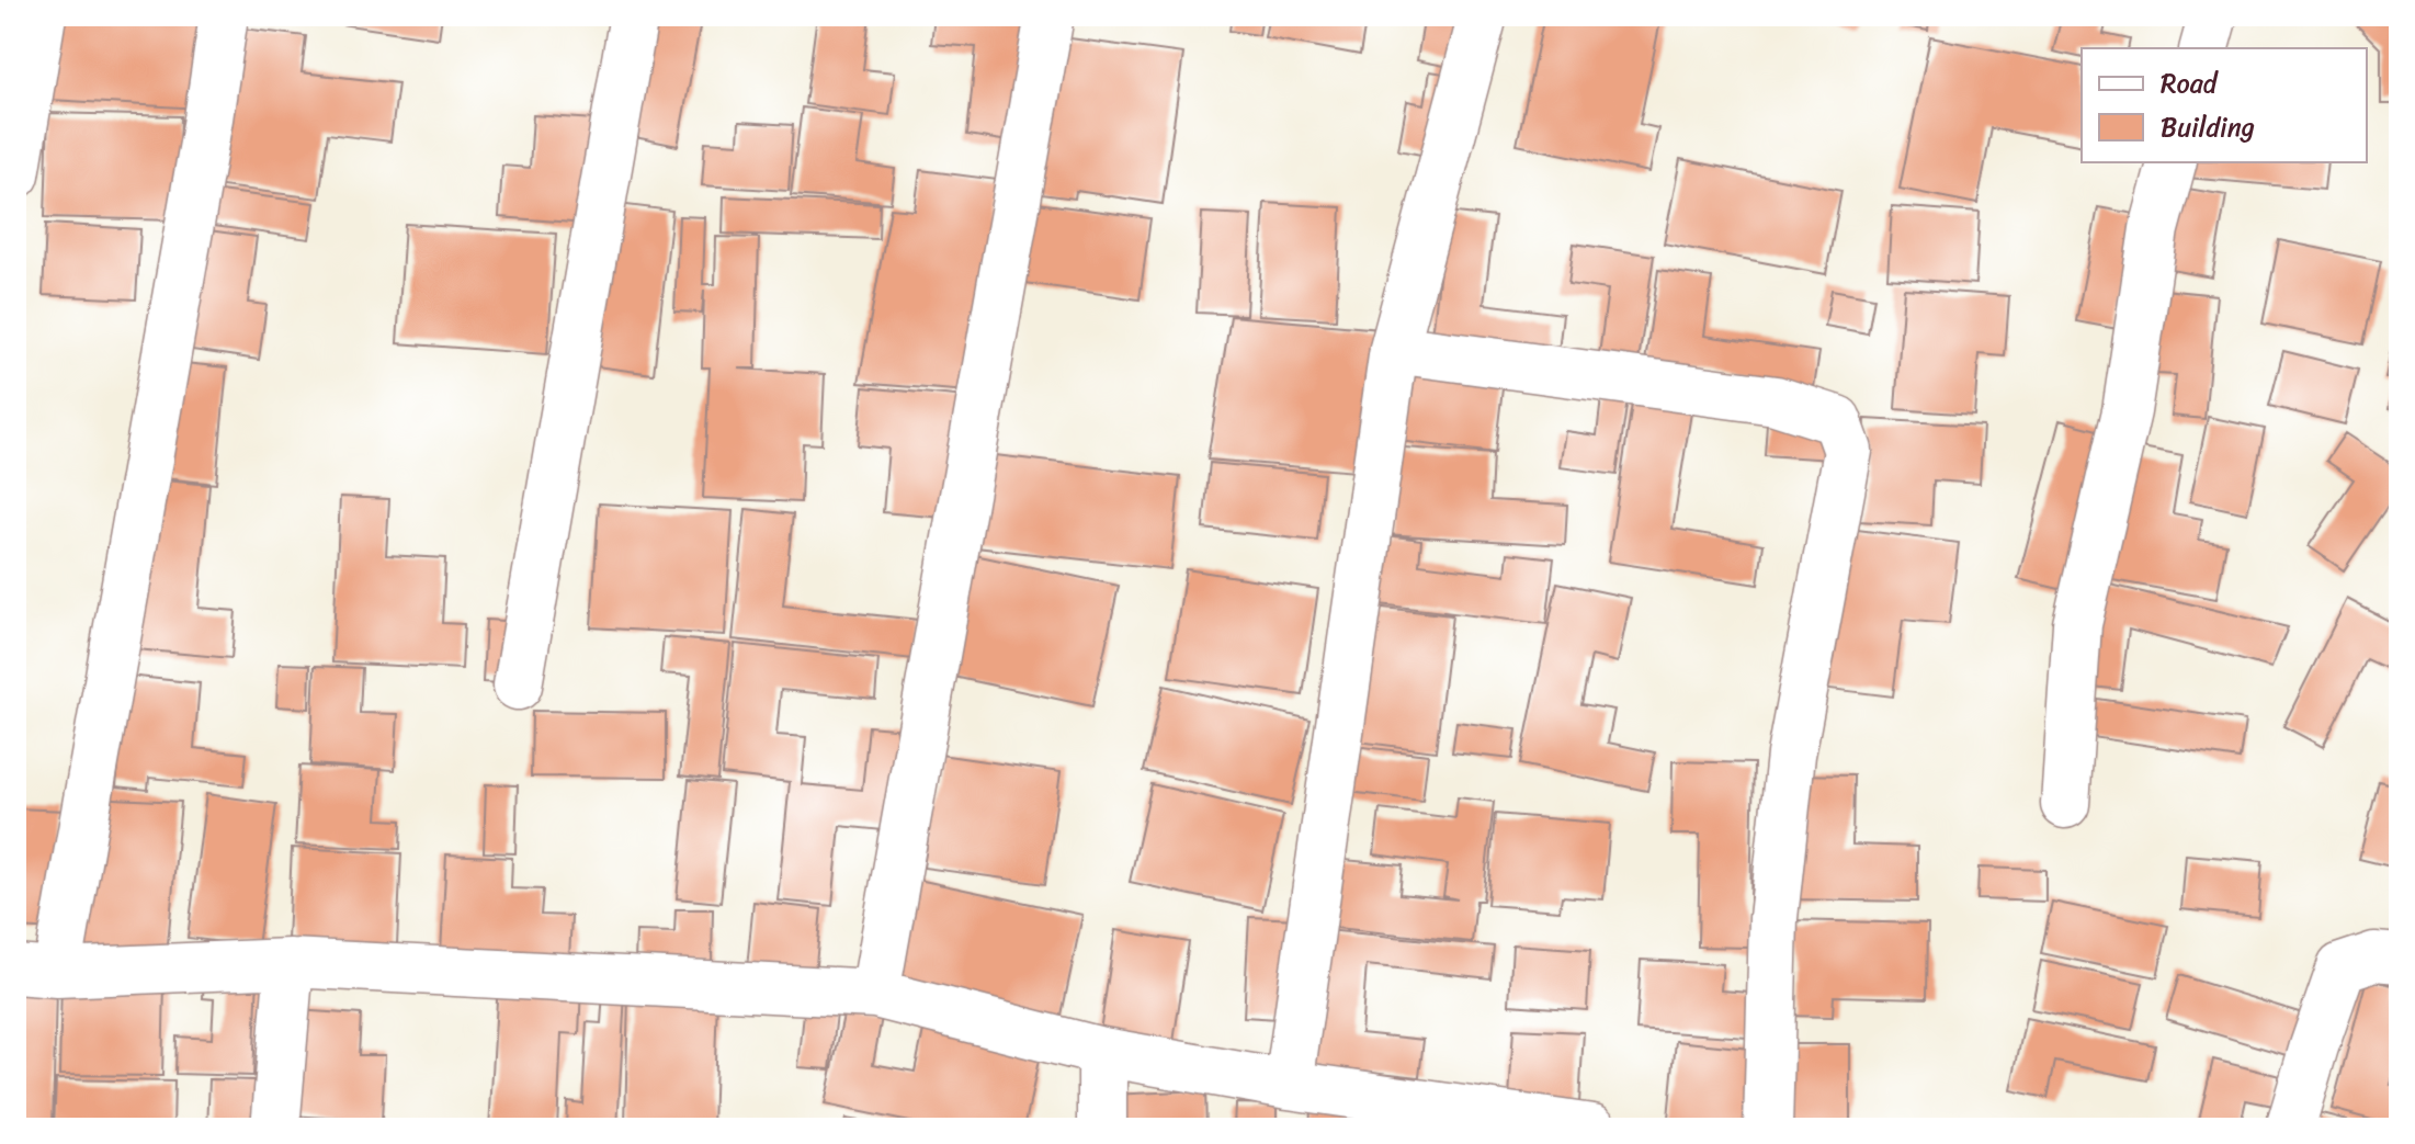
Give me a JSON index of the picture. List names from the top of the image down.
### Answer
{
  "legend": ["Road", "Building"]
}
